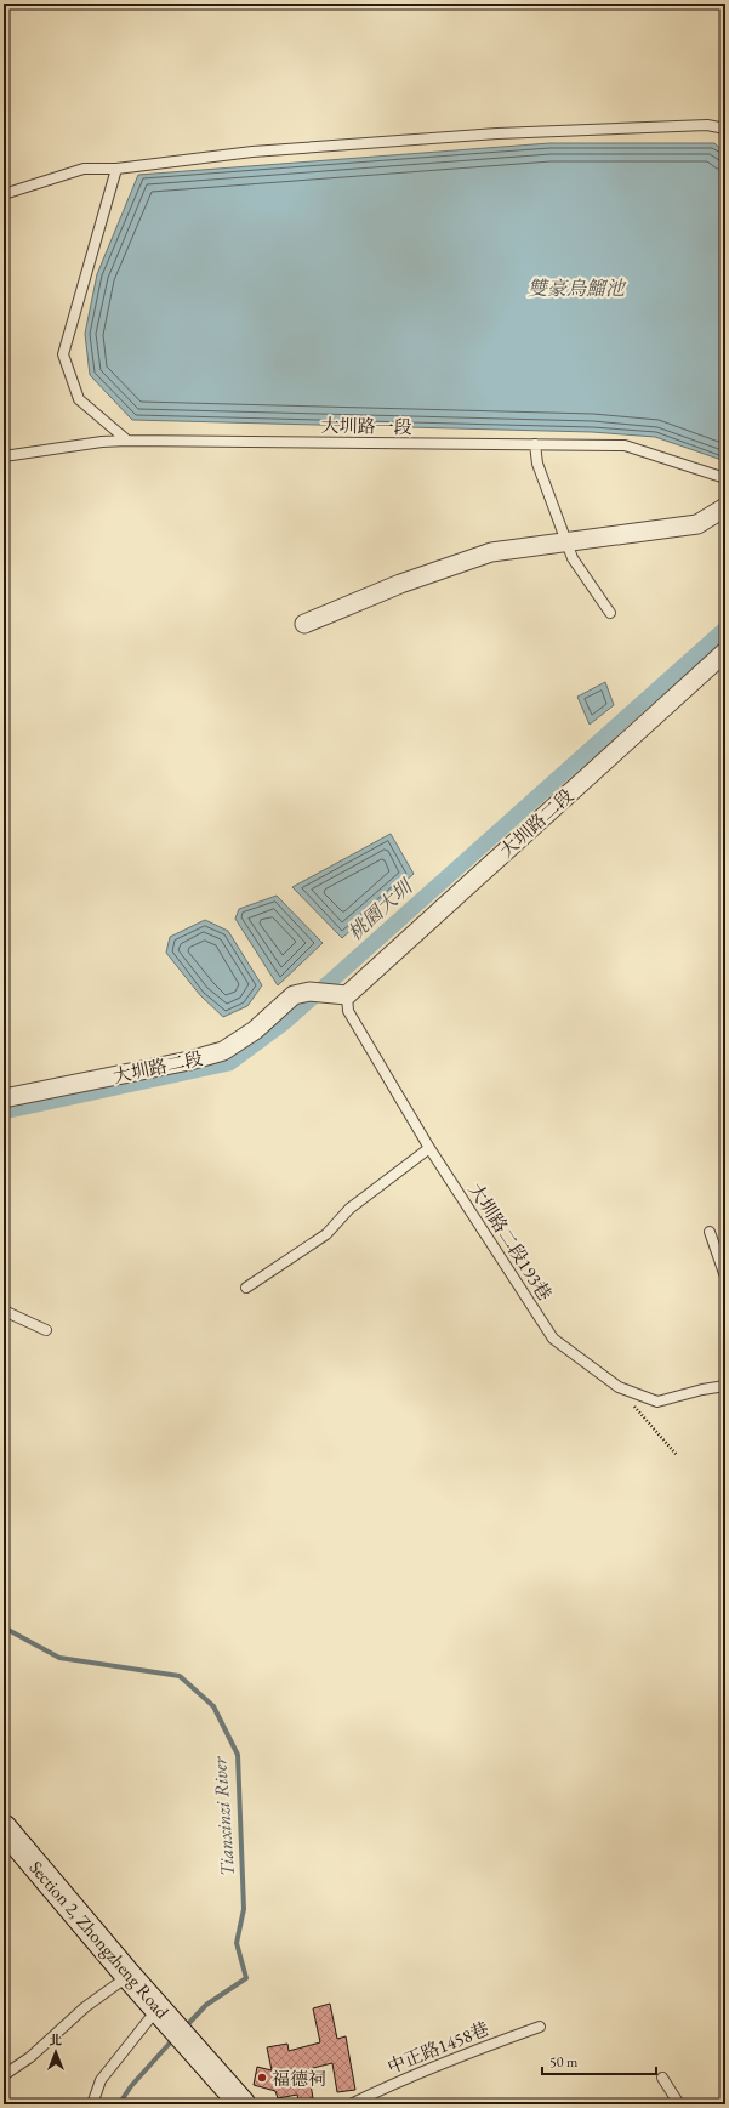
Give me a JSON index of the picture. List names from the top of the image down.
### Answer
{
  "streets": {
    "main road": ["Section 2, Zhongzheng Road"],
    "street": ["大圳路二段"],
    "lane": ["大圳路一段", "大圳路二段193巷", "中正路1458巷"]
  },
  "crossings": [
    ["大圳路二段", "大圳路二段193巷"]
  ],
  "water": ["雙豪烏鰡池", "桃園大圳", "Tianxinzi River"],
  "places": ["福德祠"],
  "scale_bar": "50 m",
  "north": "top"
}
